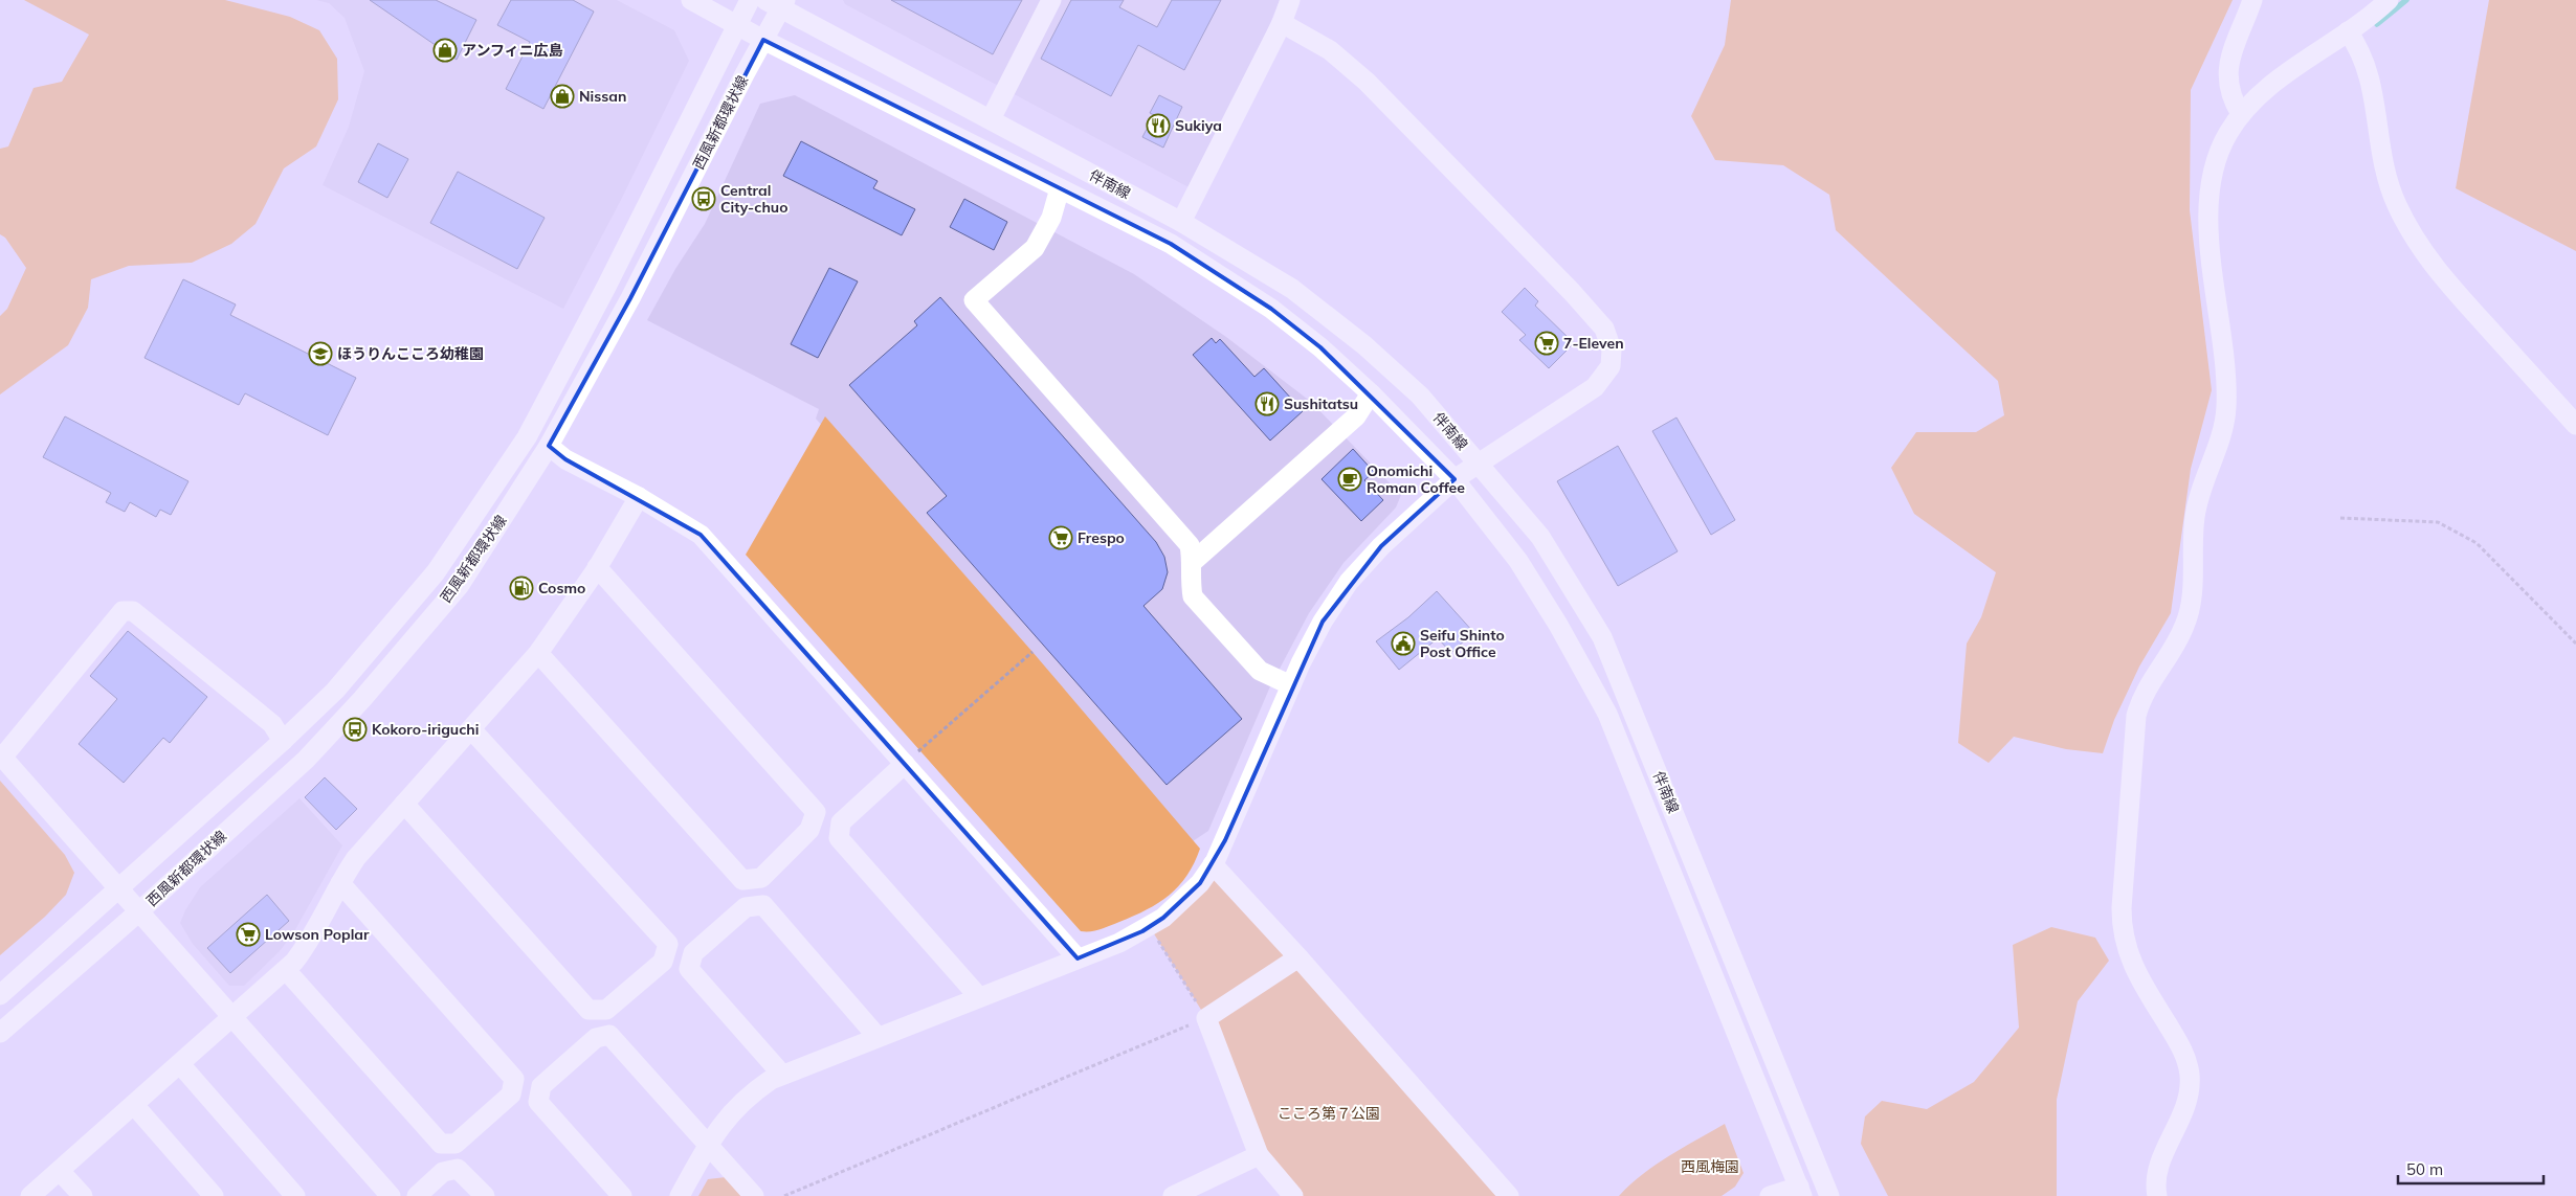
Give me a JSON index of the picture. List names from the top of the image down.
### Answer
{
  "streets": {
    "street": ["西風新都環状線", "伴南線"]
  },
  "crossings": [
    ["西風新都環状線", "伴南線"]
  ],
  "parks": ["こころ第７公園", "西風梅園"],
  "places": {
    "shop": ["アンフィニ広島", "Nissan"],
    "restaurant": ["Sukiya", "Sushitatsu"],
    "bus stop": ["Central City-chuo", "Kokoro-iriguchi"],
    "supermarket": ["7-Eleven", "Frespo", "Lowson Poplar"],
    "school or university": ["ほうりんこころ幼稚園"],
    "cafe": ["Onomichi Roman Coffee"],
    "fuel station": ["Cosmo"],
    "public building": ["Seifu Shinto Post Office"]
  },
  "scale_bar": "50 m"
}
